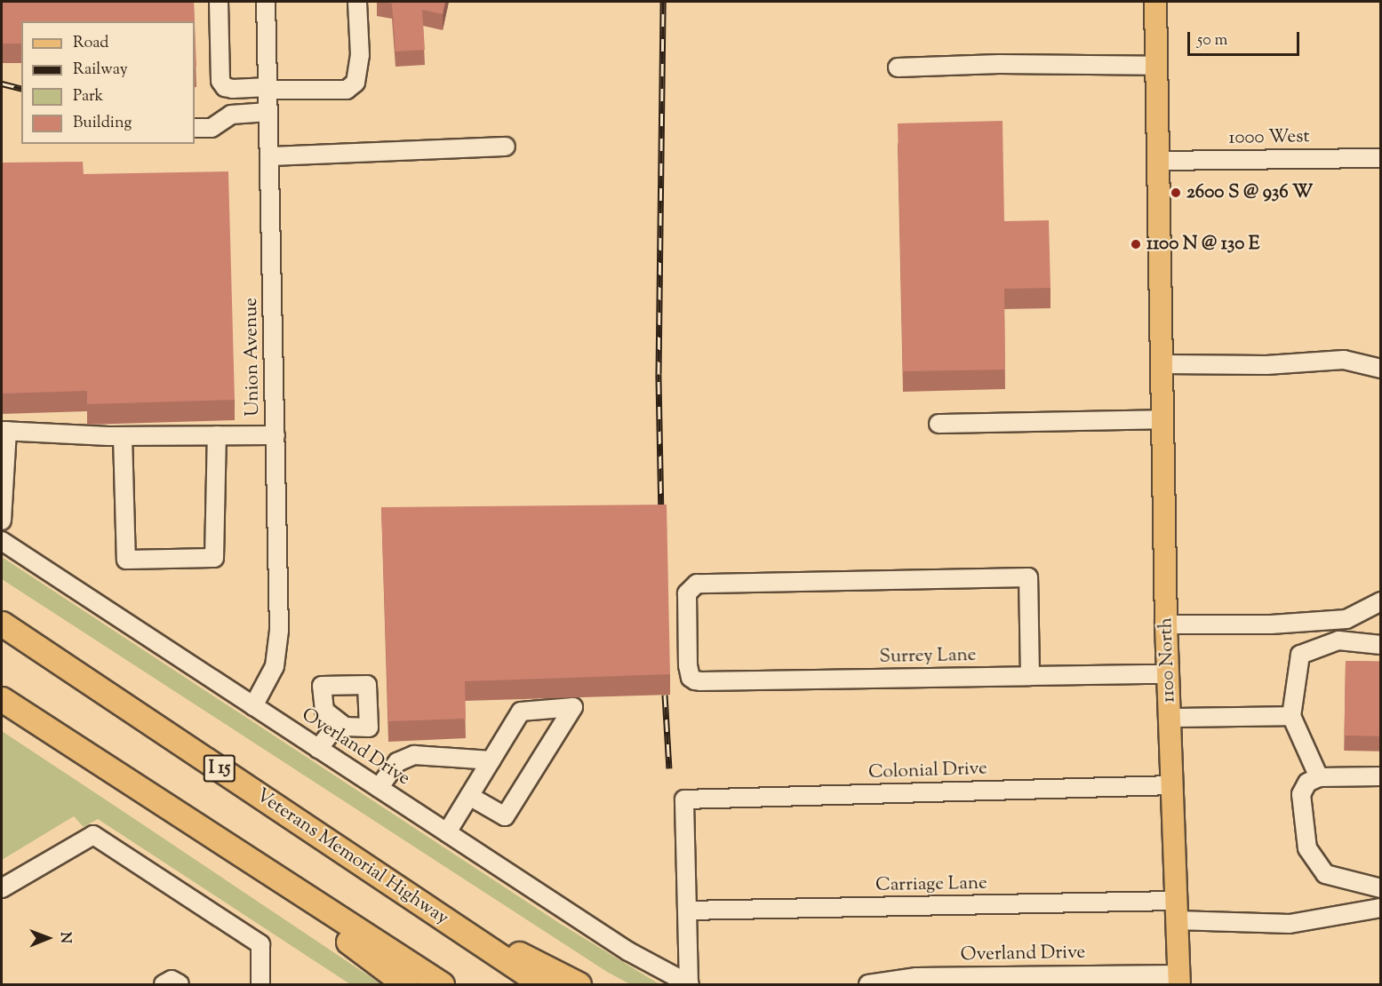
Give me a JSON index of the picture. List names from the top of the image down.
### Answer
{
  "streets": {
    "highway": ["I 15", "Veterans Memorial Highway"],
    "main road": ["1100 North"],
    "street": [
      "1000 West",
      "Union Avenue",
      "Surrey Lane",
      "Overland Drive",
      "Colonial Drive",
      "Carriage Lane"
    ]
  },
  "crossings": [
    ["1000 West", "1100 North"],
    ["Union Avenue", "Overland Drive"],
    ["Surrey Lane", "1100 North"],
    ["1100 North", "Overland Drive"],
    ["1100 North", "Colonial Drive"],
    ["1100 North", "Carriage Lane"],
    ["Colonial Drive", "Carriage Lane"]
  ],
  "places": ["2600 S @ 936 W", "1100 N @ 130 E"],
  "legend": [
    "Road",
    "Railway",
    "Park",
    "Building"
  ],
  "scale_bar": "50 m",
  "north": "right"
}
